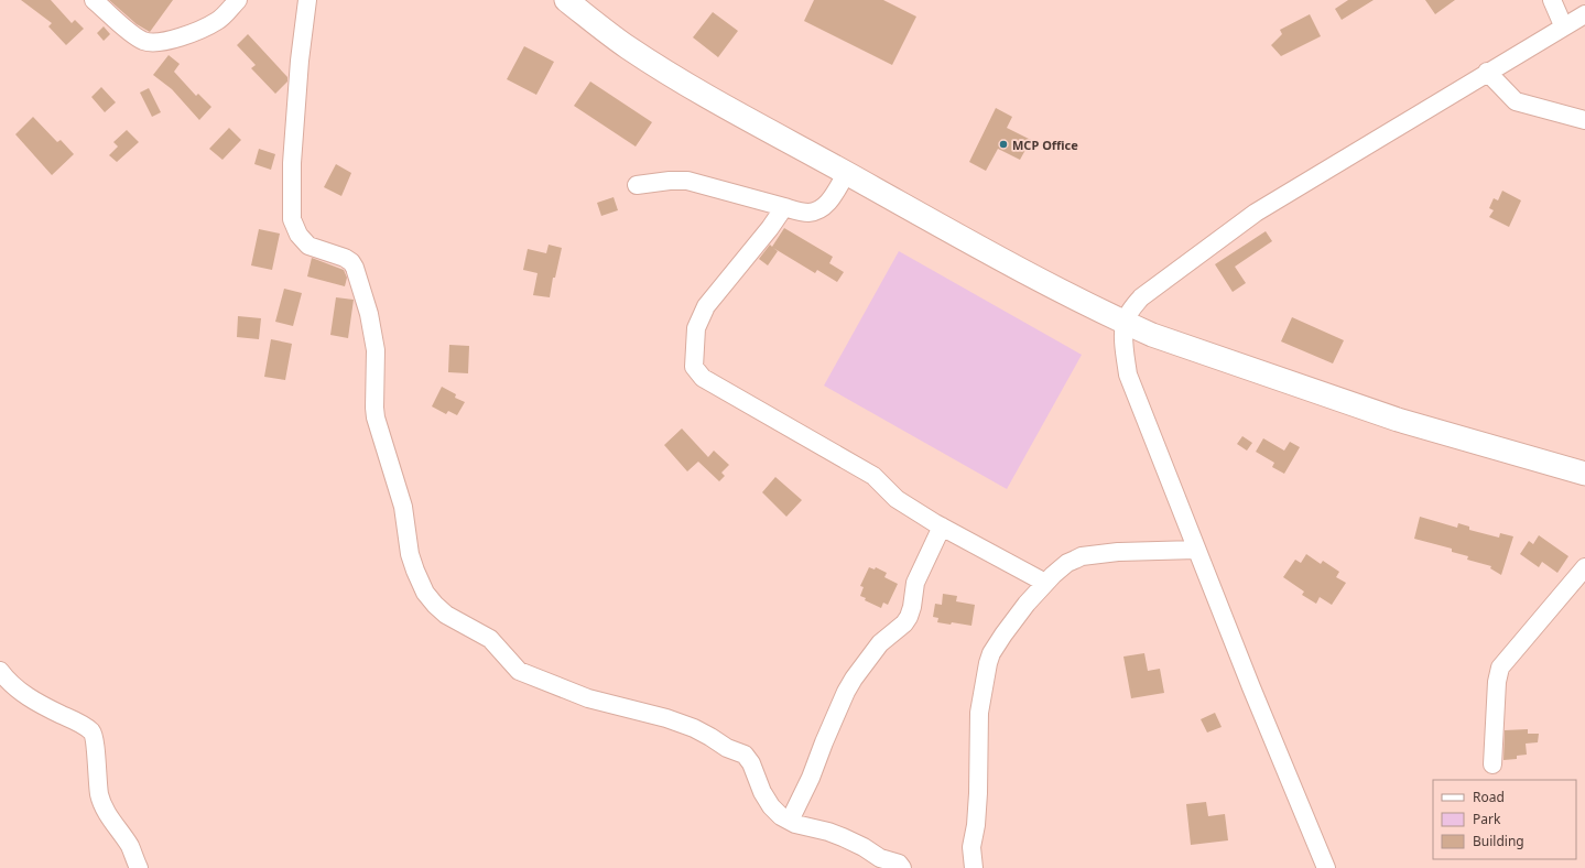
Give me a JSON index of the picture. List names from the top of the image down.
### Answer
{
  "places": ["MCP Office"],
  "legend": ["Road", "Park", "Building"]
}
